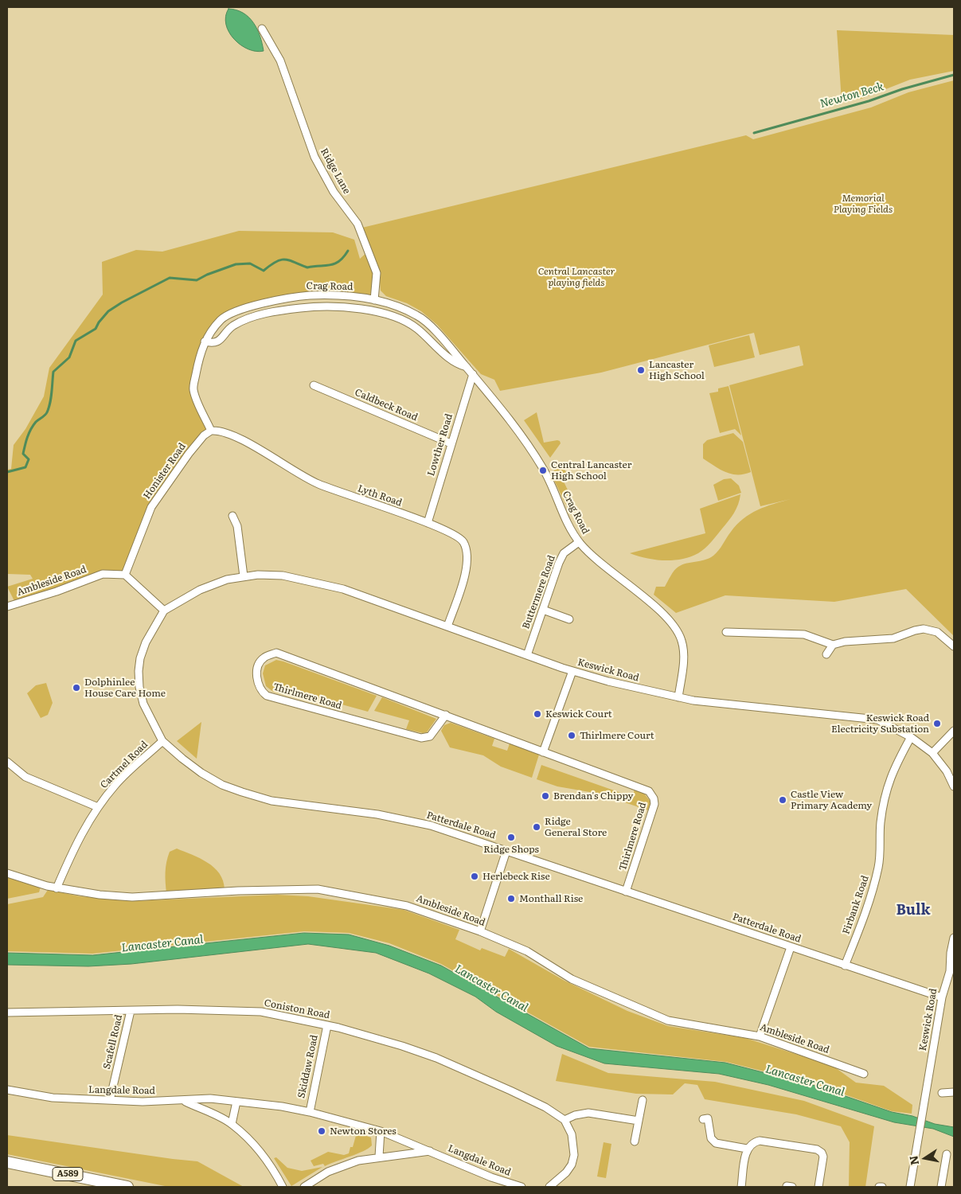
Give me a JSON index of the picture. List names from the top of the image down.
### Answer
{
  "streets": {
    "main road": ["A589"],
    "street": [
      "Ridge Lane",
      "Crag Road",
      "Caldbeck Road",
      "Lowther Road",
      "Honister Road",
      "Lyth Road",
      "Ambleside Road",
      "Buttermere Road",
      "Keswick Road",
      "Thirlmere Road",
      "Cartmel Road",
      "Patterdale Road",
      "Firbank Road",
      "Coniston Road",
      "Scafell Road",
      "Skiddaw Road",
      "Langdale Road"
    ]
  },
  "crossings": [
    ["Ridge Lane", "Crag Road"],
    ["Crag Road", "Lowther Road"],
    ["Crag Road", "Honister Road"],
    ["Crag Road", "Lyth Road"],
    ["Crag Road", "Buttermere Road"],
    ["Crag Road", "Keswick Road"],
    ["Caldbeck Road", "Lowther Road"],
    ["Lowther Road", "Lyth Road"],
    ["Honister Road", "Lyth Road"],
    ["Honister Road", "Ambleside Road"],
    ["Lyth Road", "Keswick Road"],
    ["Ambleside Road", "Cartmel Road"],
    ["Buttermere Road", "Keswick Road"],
    ["Keswick Road", "Patterdale Road"],
    ["Keswick Road", "Firbank Road"],
    ["Thirlmere Road", "Patterdale Road"],
    ["Cartmel Road", "Patterdale Road"],
    ["Patterdale Road", "Firbank Road"],
    ["Coniston Road", "Scafell Road"],
    ["Coniston Road", "Skiddaw Road"],
    ["Scafell Road", "Langdale Road"],
    ["Skiddaw Road", "Langdale Road"]
  ],
  "districts": ["Bulk"],
  "water": ["Newton Beck", "Lancaster Canal"],
  "parks": ["Memorial Playing Fields", "Central Lancaster playing fields"],
  "places": [
    "Lancaster High School",
    "Central Lancaster High School",
    "Dolphinlee House Care Home",
    "Keswick Court",
    "Keswick Road Electricity Substation",
    "Thirlmere Court",
    "Brendan's Chippy",
    "Castle View Primary Academy",
    "Ridge General Store",
    "Ridge Shops",
    "Herlebeck Rise",
    "Monthall Rise",
    "Newton Stores"
  ],
  "north": "left"
}
